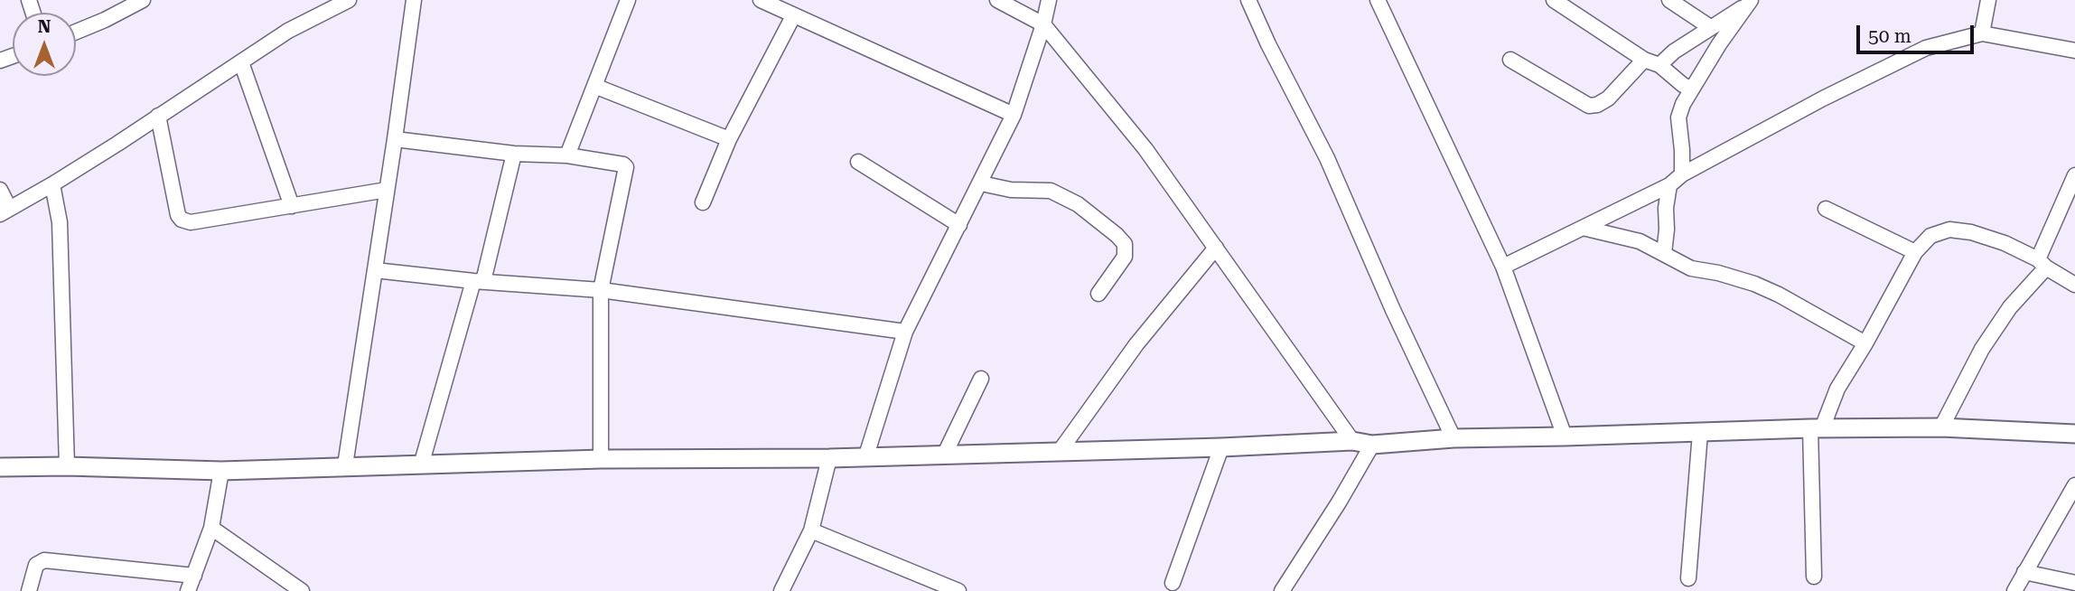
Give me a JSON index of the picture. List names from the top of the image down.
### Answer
{
  "scale_bar": "50 m",
  "north": "top"
}
